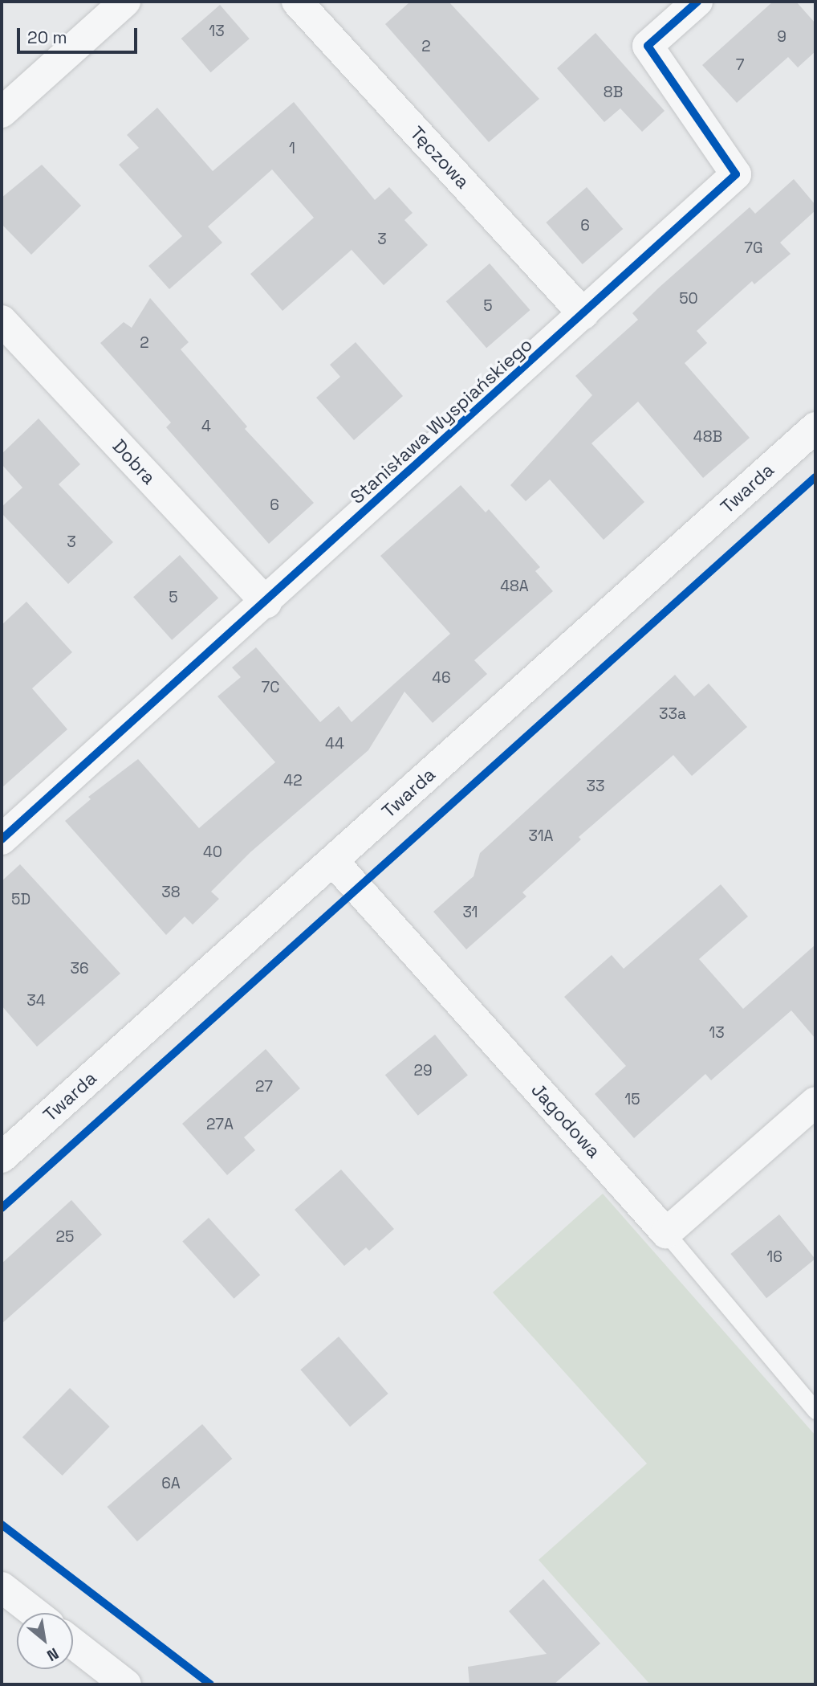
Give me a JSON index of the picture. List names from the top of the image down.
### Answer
{
  "streets": {
    "street": [
      "Tęczowa",
      "Stanisława Wyspiańskiego",
      "Dobra",
      "Twarda",
      "Jagodowa"
    ]
  },
  "crossings": [
    ["Tęczowa", "Stanisława Wyspiańskiego"],
    ["Stanisława Wyspiańskiego", "Dobra"],
    ["Twarda", "Jagodowa"]
  ],
  "house_numbers": [
    "13",
    "9",
    "2",
    "7",
    "8B",
    "1",
    "6",
    "3",
    "7G",
    "50",
    "5",
    "2",
    "4",
    "48B",
    "6",
    "3",
    "48A",
    "5",
    "46",
    "7C",
    "33a",
    "44",
    "42",
    "33",
    "31A",
    "40",
    "38",
    "5D",
    "31",
    "36",
    "34",
    "13",
    "29",
    "27",
    "15",
    "27A",
    "25",
    "16",
    "6A"
  ],
  "scale_bar": "20 m",
  "north": "bottom right"
}
